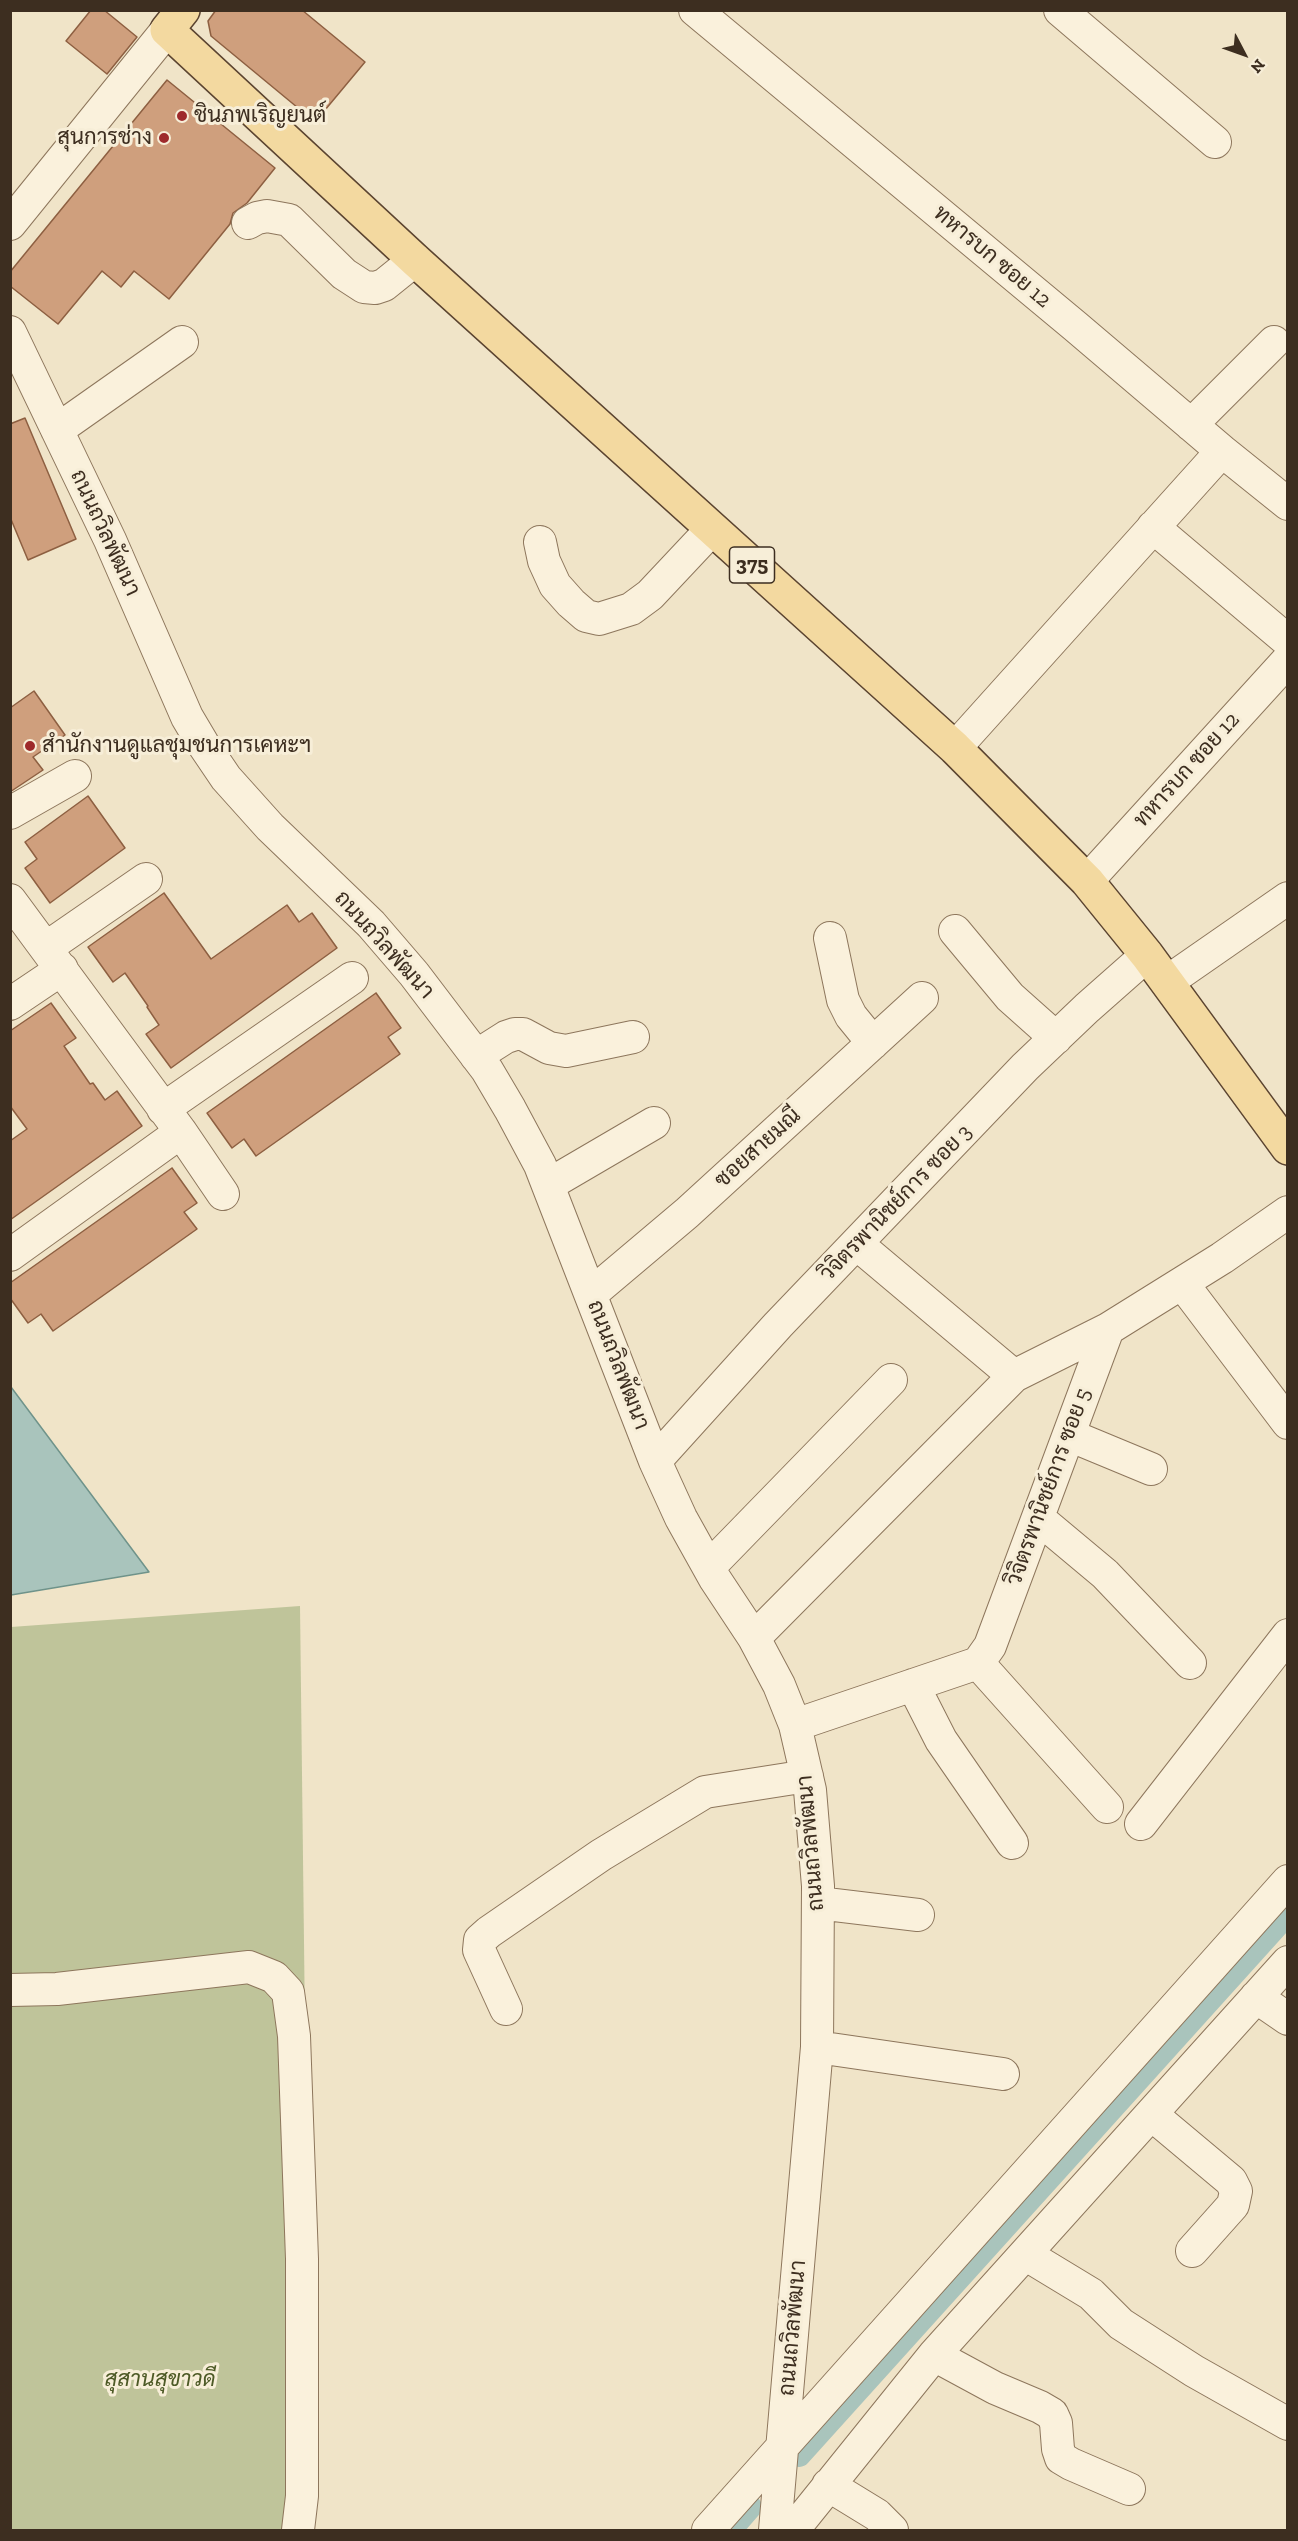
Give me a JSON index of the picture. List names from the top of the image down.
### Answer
{
  "streets": {
    "main road": ["375"],
    "street": [
      "ทหารบก ซอย 12",
      "ถนนถวิลพัฒนา",
      "ซอยสายมณี",
      "วิจิตรพานิชย์การ ซอย 3",
      "วิจิตรพานิชย์การ ซอย 5"
    ]
  },
  "crossings": [
    ["ทหารบก ซอย 12", "375"],
    ["ถนนถวิลพัฒนา", "ซอยสายมณี"],
    ["ถนนถวิลพัฒนา", "วิจิตรพานิชย์การ ซอย 3"],
    ["375", "วิจิตรพานิชย์การ ซอย 3"]
  ],
  "parks": ["สุสานสุขาวดี"],
  "places": ["ชินภพเริญยนต์", "สุนการช่าง", "สำนักงานดูแลชุมชนการเคหะฯ"],
  "north": "bottom right"
}
